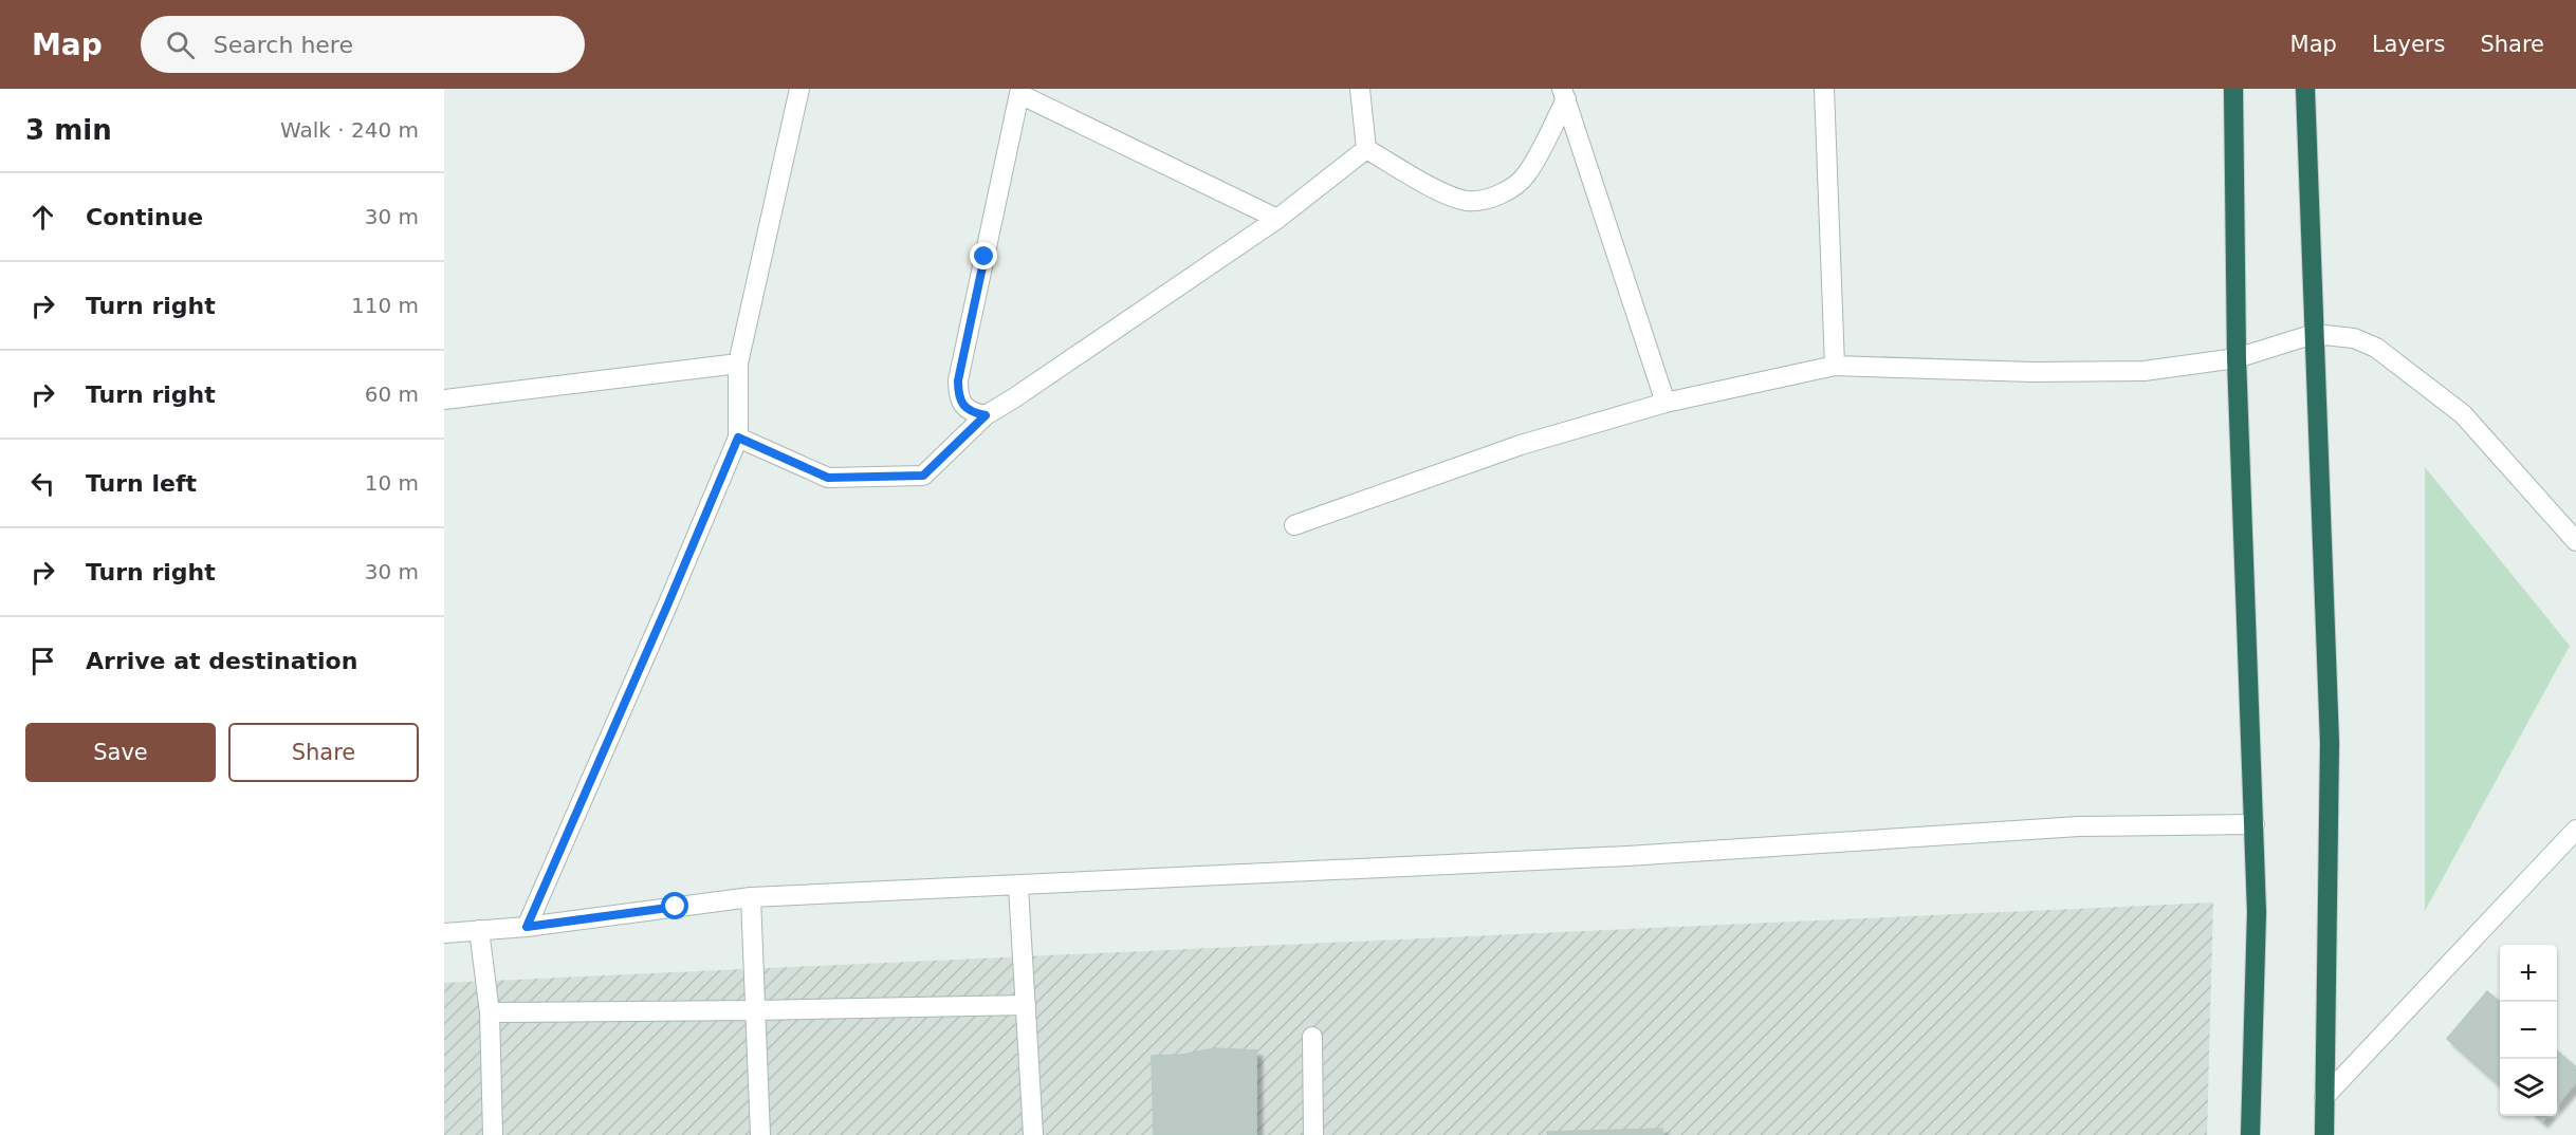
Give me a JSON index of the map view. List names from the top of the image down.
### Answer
{
  "page": {
    "header": "Map",
    "search": "Search here",
    "nav": ["Map", "Layers", "Share"],
    "heading": ["3 min", "Walk · 240 m"],
    "list": [
      ["Continue", "30 m"],
      ["Turn right", "110 m"],
      ["Turn right", "60 m"],
      ["Turn left", "10 m"],
      ["Turn right", "30 m"],
      "Arrive at destination"
    ],
    "buttons": ["Save", "Share"],
    "map_buttons": ["+", "−"]
  }
}
